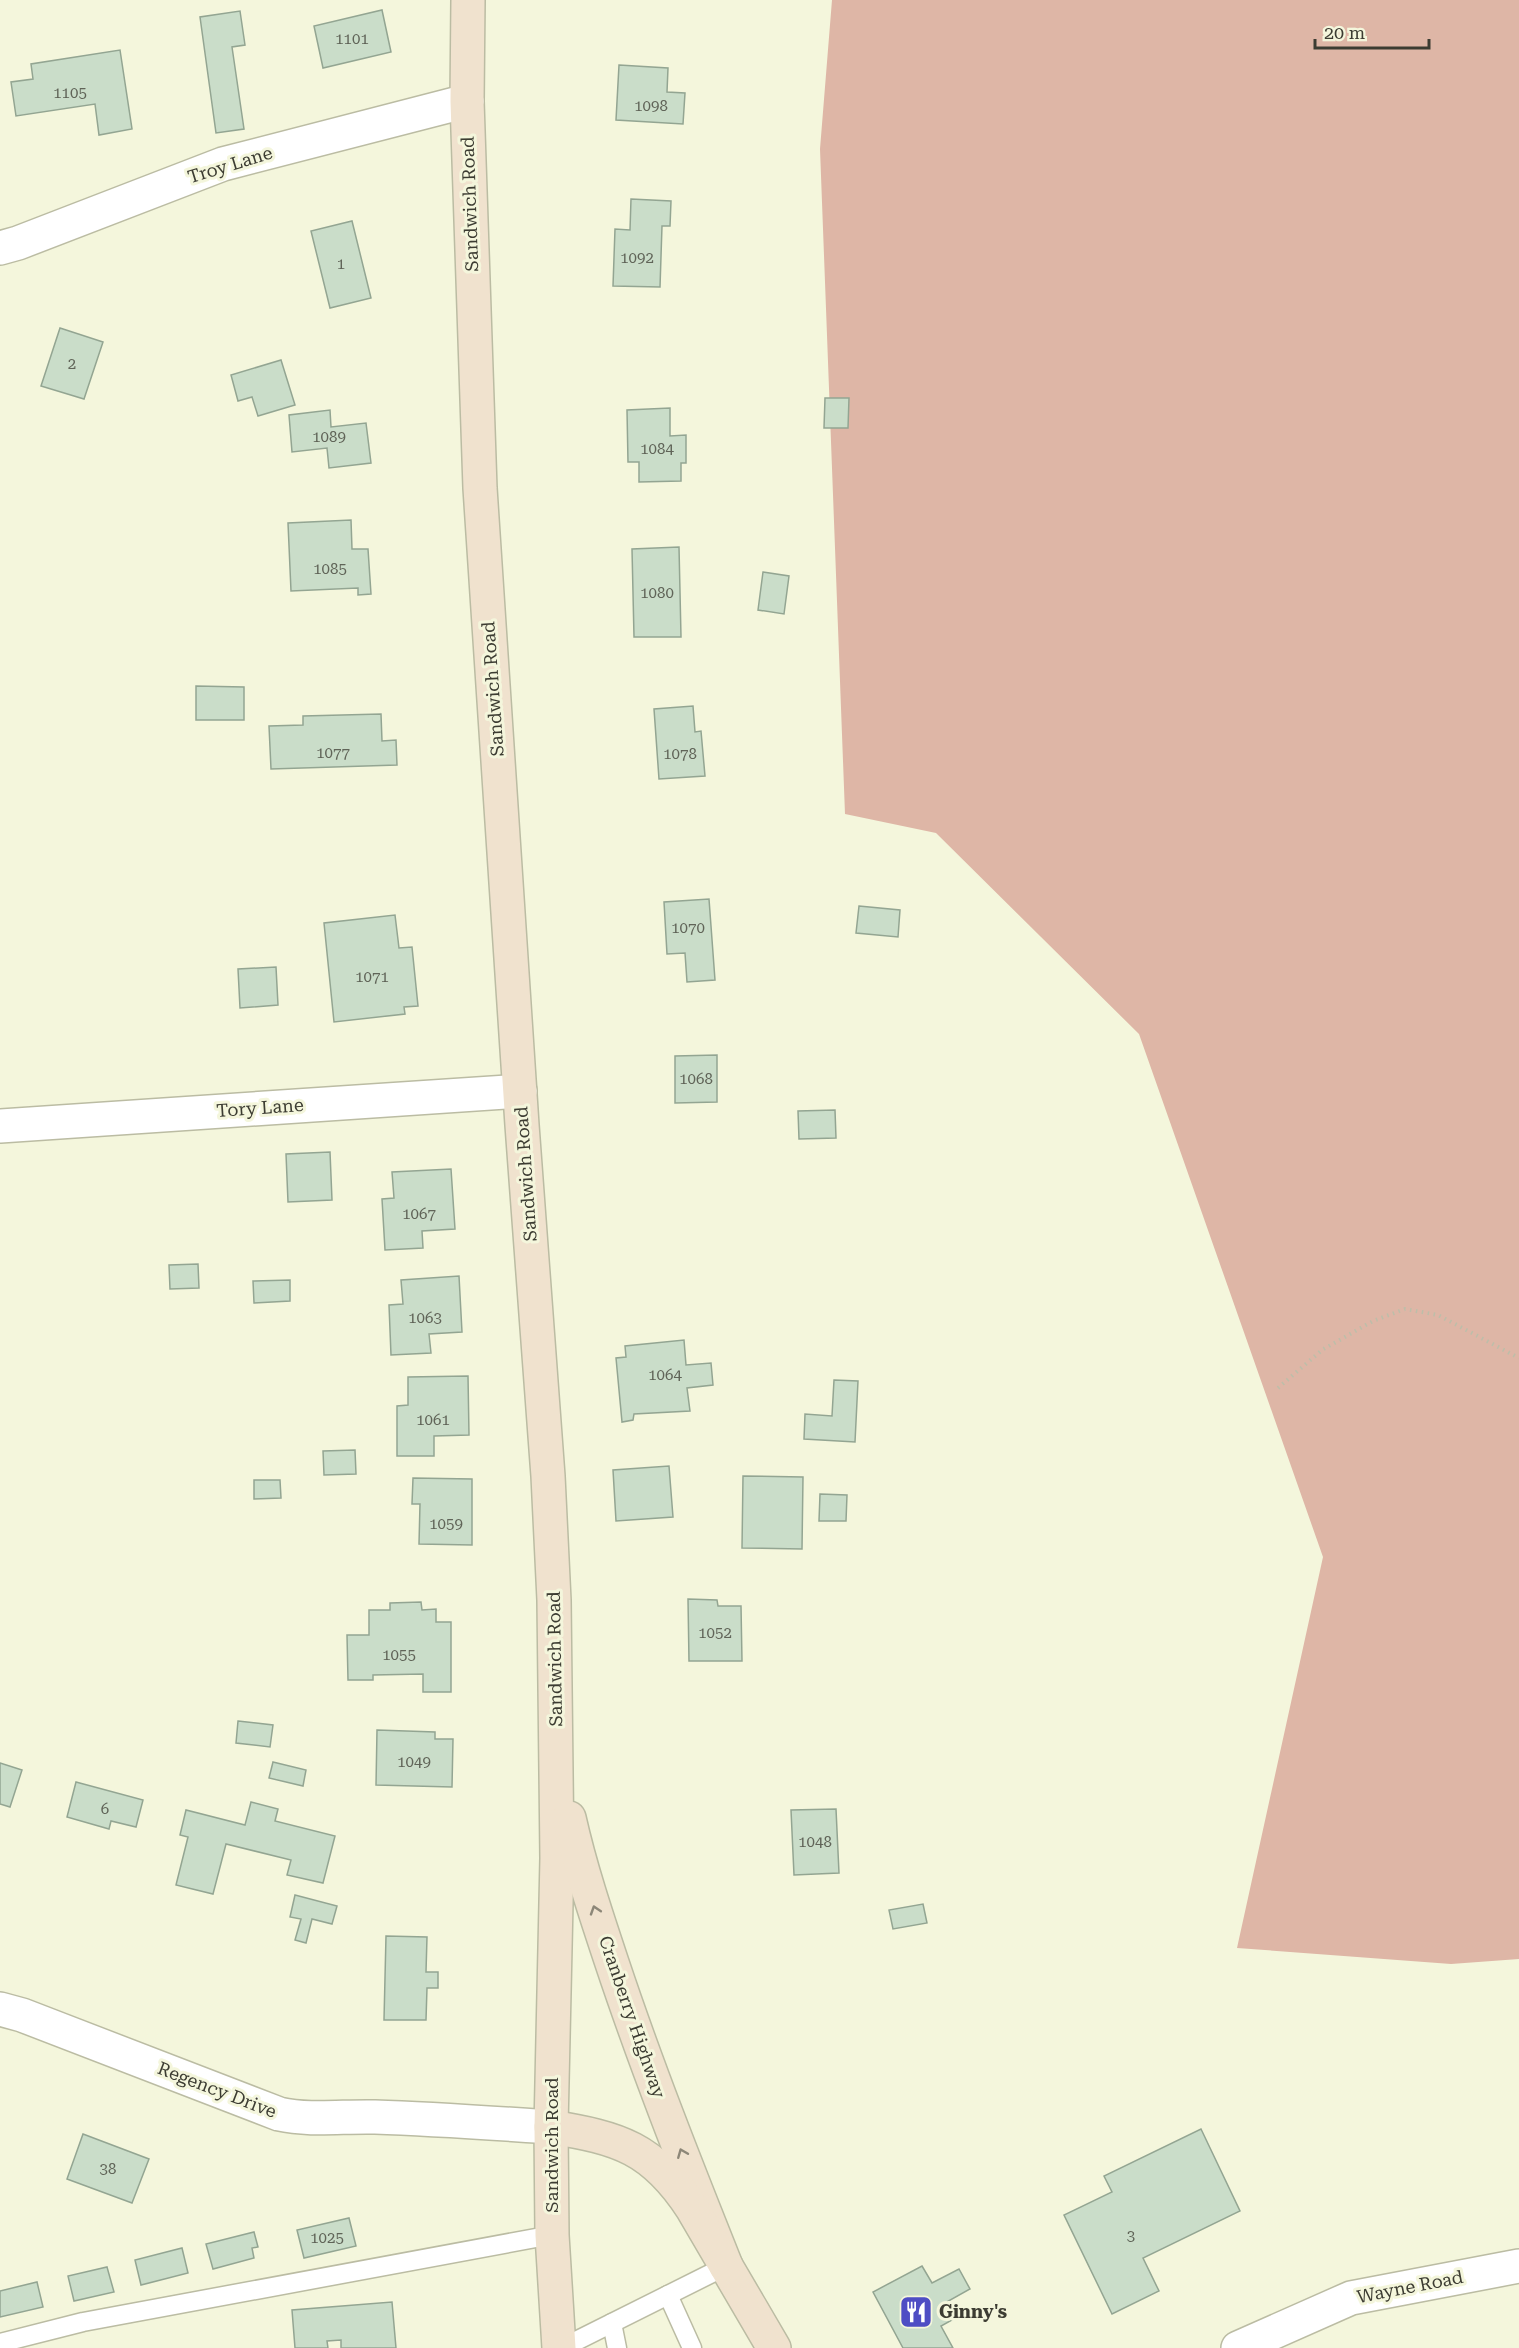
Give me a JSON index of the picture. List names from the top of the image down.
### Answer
{
  "streets": {
    "main road": ["Sandwich Road", "Cranberry Highway"],
    "street": [
      "Troy Lane",
      "Tory Lane",
      "Regency Drive",
      "Wayne Road"
    ]
  },
  "crossings": [
    ["Troy Lane", "Sandwich Road"],
    ["Sandwich Road", "Tory Lane"],
    ["Sandwich Road", "Cranberry Highway"],
    ["Sandwich Road", "Regency Drive"],
    ["Cranberry Highway", "Regency Drive"]
  ],
  "one_way": ["Cranberry Highway"],
  "places": {
    "restaurant": ["Ginny's"]
  },
  "house_numbers": [
    "1101",
    "1105",
    "1098",
    "1092",
    "1",
    "2",
    "1089",
    "1084",
    "1085",
    "1080",
    "1077",
    "1078",
    "1070",
    "1071",
    "1068",
    "1067",
    "1063",
    "1064",
    "1061",
    "1059",
    "1052",
    "1055",
    "1049",
    "6",
    "1048",
    "38",
    "3",
    "1025"
  ],
  "scale_bar": "20 m"
}
